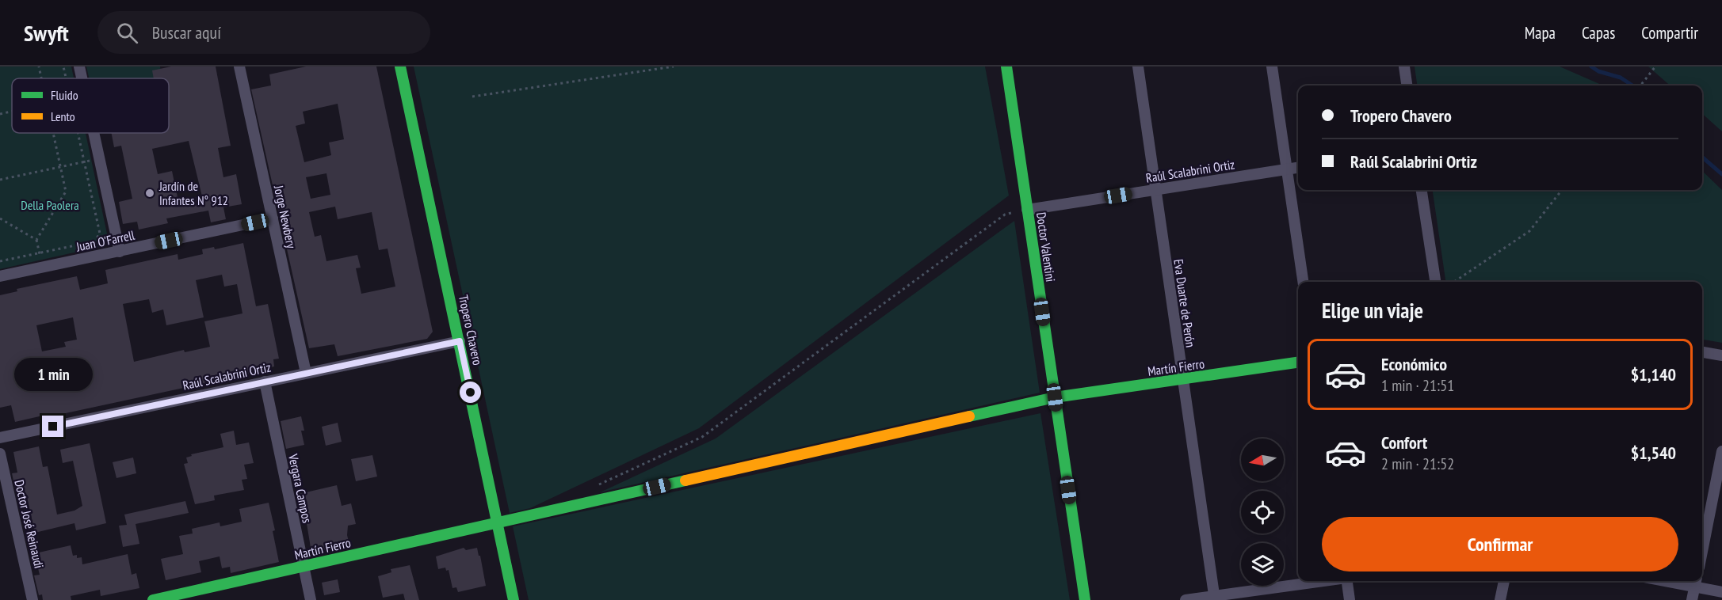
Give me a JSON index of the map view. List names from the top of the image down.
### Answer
{
  "streets": {
    "street": [
      "Raúl Scalabrini Ortiz",
      "Jorge Newbery",
      "Juan O'Farrell",
      "Doctor Valentini",
      "Eva Duarte de Perón",
      "Tropero Chavero",
      "Martín Fierro",
      "Vergara Campos",
      "Doctor José Reinaudi"
    ]
  },
  "crossings": [
    ["Raúl Scalabrini Ortiz", "Jorge Newbery"],
    ["Raúl Scalabrini Ortiz", "Doctor Valentini"],
    ["Raúl Scalabrini Ortiz", "Eva Duarte de Perón"],
    ["Raúl Scalabrini Ortiz", "Tropero Chavero"],
    ["Raúl Scalabrini Ortiz", "Vergara Campos"],
    ["Jorge Newbery", "Juan O'Farrell"],
    ["Doctor Valentini", "Martín Fierro"],
    ["Eva Duarte de Perón", "Martín Fierro"],
    ["Tropero Chavero", "Martín Fierro"],
    ["Martín Fierro", "Vergara Campos"]
  ],
  "parks": ["Della Paolera"],
  "places": ["Jardín de Infantes N° 912"],
  "legend": ["Fluido", "Lento"],
  "north": "left",
  "page": {
    "header": "Swyft",
    "search": "Buscar aquí",
    "nav": ["Mapa", "Capas", "Compartir"],
    "banner": ["Tropero Chavero", "Raúl Scalabrini Ortiz"],
    "heading": "Elige un viaje",
    "list": [
      {
        "name": "Económico",
        "note": "1 min · 21:51",
        "value": "$1,140"
      },
      {
        "name": "Confort",
        "note": "2 min · 21:52",
        "value": "$1,540"
      }
    ],
    "bubble": "1 min",
    "buttons": "Confirmar"
  }
}
